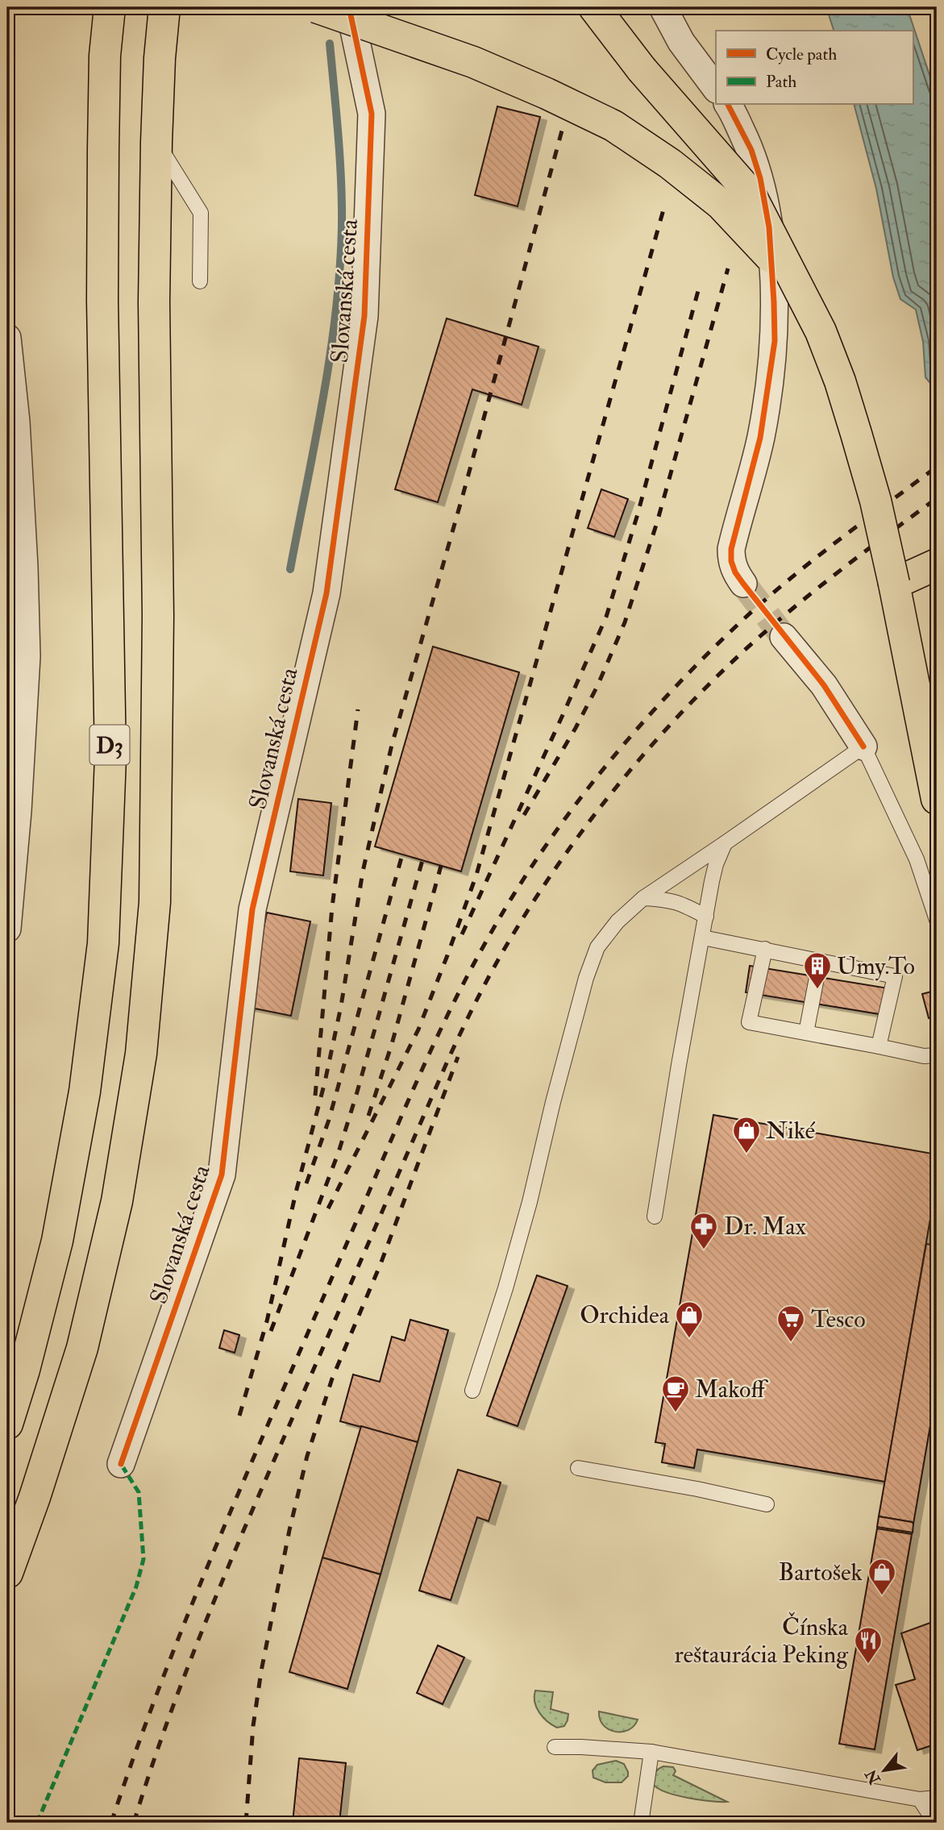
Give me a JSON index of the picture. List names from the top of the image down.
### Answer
{
  "streets": {
    "main road": ["D3"],
    "street": ["Slovanská cesta"]
  },
  "places": {
    "building": ["Umy.To"],
    "shop": ["Niké", "Orchidea", "Bartošek"],
    "pharmacy": ["Dr. Max"],
    "supermarket": ["Tesco"],
    "cafe": ["Makoff"],
    "restaurant": ["Čínska reštaurácia Peking"]
  },
  "legend": ["Cycle path", "Path"],
  "north": "bottom left"
}
